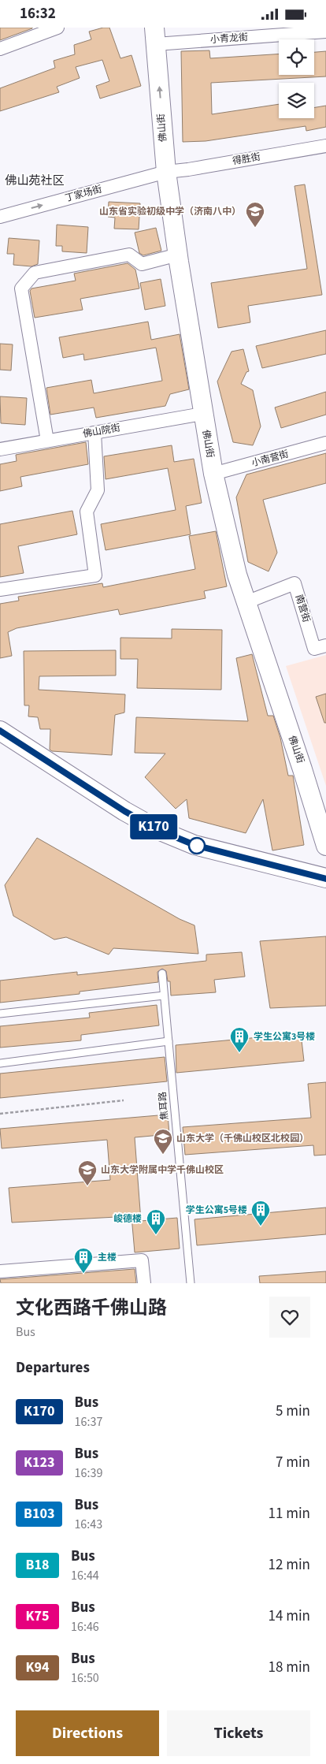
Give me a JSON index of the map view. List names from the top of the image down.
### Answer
{
  "streets": {
    "street": [
      "小青龙街",
      "佛山街",
      "得胜街",
      "丁家场街",
      "佛山院街",
      "小南营街",
      "南营街"
    ],
    "lane": ["焦耳路"]
  },
  "crossings": [
    ["小青龙街", "佛山街"],
    ["佛山街", "得胜街"],
    ["佛山街", "丁家场街"],
    ["佛山街", "佛山院街"],
    ["佛山街", "小南营街"],
    ["佛山街", "南营街"],
    ["得胜街", "丁家场街"]
  ],
  "one_way": ["丁家场街"],
  "districts": ["佛山苑社区"],
  "places": {
    "school or university": ["山东省实验初级中学（济南八中）", "山东大学（千佛山校区北校园）", "山东大学附属中学千佛山校区"],
    "building": [
      "学生公寓3号楼",
      "学生公寓5号楼",
      "峻德楼",
      "主楼"
    ]
  },
  "lines": ["bus line K170"],
  "page": {
    "status": "16:32",
    "on_map": "K170",
    "heading": [
      ["文化西路千佛山路", "Bus"],
      "Departures"
    ],
    "list": [
      {
        "mark": "K170",
        "name": "Bus",
        "note": "16:37",
        "value": "5 min"
      },
      {
        "mark": "K123",
        "name": "Bus",
        "note": "16:39",
        "value": "7 min"
      },
      {
        "mark": "B103",
        "name": "Bus",
        "note": "16:43",
        "value": "11 min"
      },
      {
        "mark": "B18",
        "name": "Bus",
        "note": "16:44",
        "value": "12 min"
      },
      {
        "mark": "K75",
        "name": "Bus",
        "note": "16:46",
        "value": "14 min"
      },
      {
        "mark": "K94",
        "name": "Bus",
        "note": "16:50",
        "value": "18 min"
      }
    ],
    "buttons": ["Directions", "Tickets"]
  }
}
